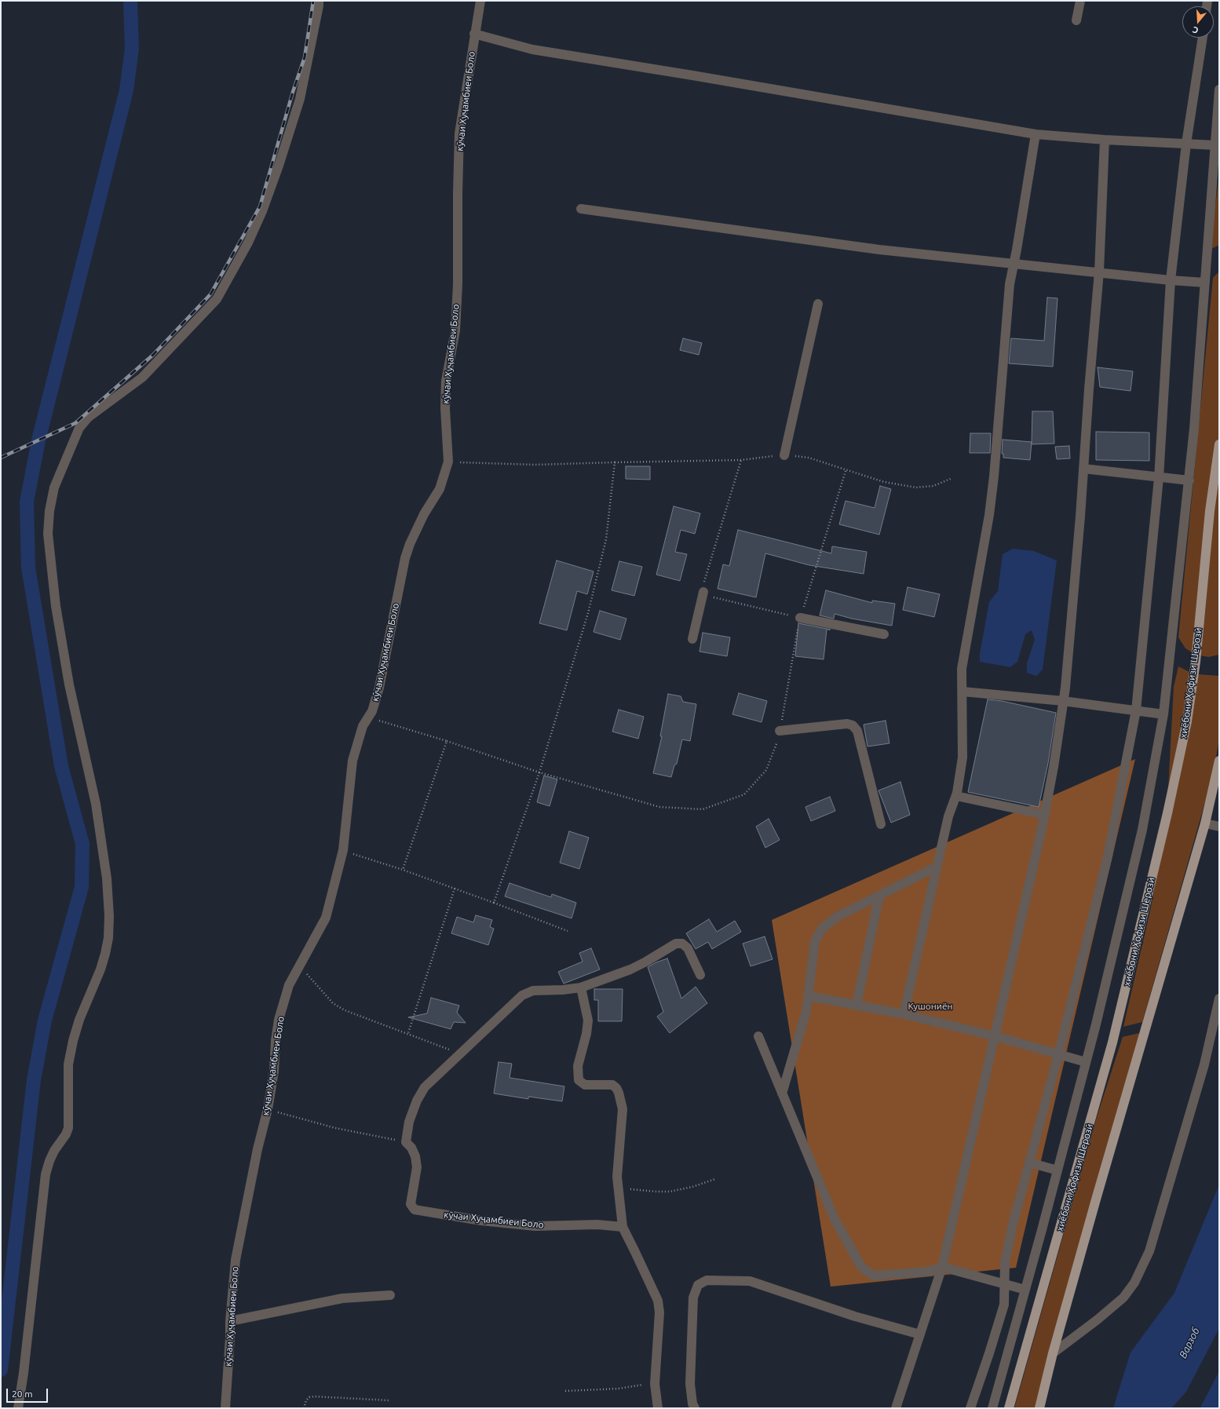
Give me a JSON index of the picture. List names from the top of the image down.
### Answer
{
  "streets": {
    "main road": ["хиёбони Ҳофизи Шерозӣ"],
    "street": ["кӯчаи Хуҷамбиеи Боло"]
  },
  "water": ["Варзоб"],
  "parks": ["Кушониён"],
  "scale_bar": "20 m",
  "north": "bottom"
}
